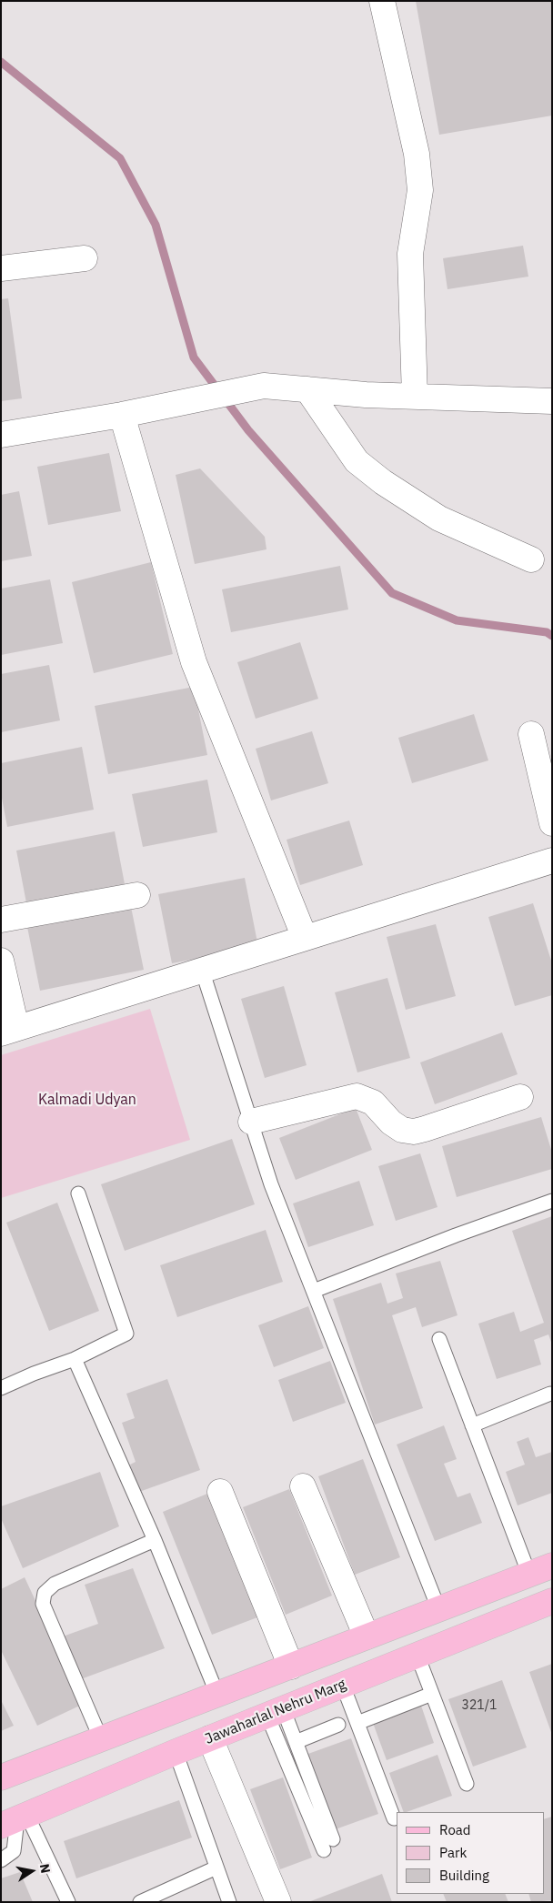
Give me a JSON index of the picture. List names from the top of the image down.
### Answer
{
  "streets": {
    "main road": ["Jawaharlal Nehru Marg"]
  },
  "parks": ["Kalmadi Udyan"],
  "house_numbers": ["321/1"],
  "legend": ["Road", "Park", "Building"],
  "north": "right"
}
